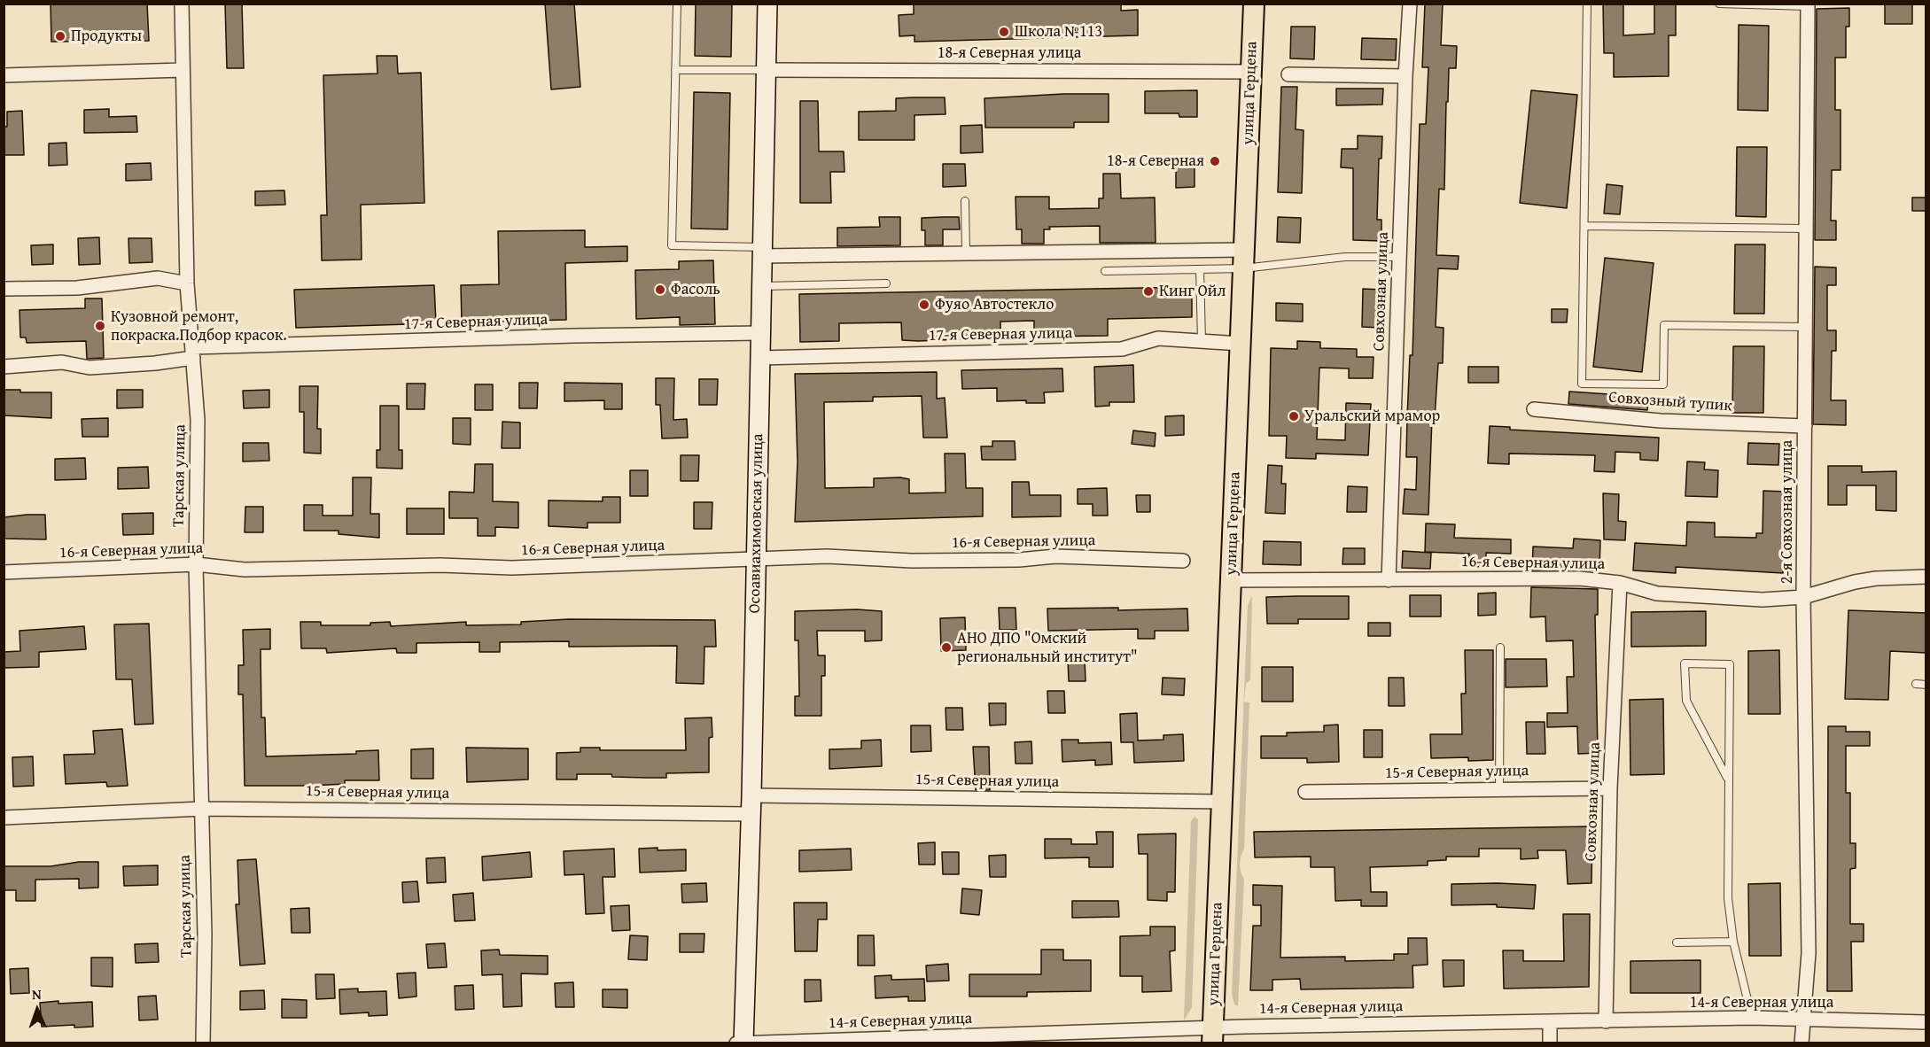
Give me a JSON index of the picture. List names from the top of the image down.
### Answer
{
  "streets": {
    "main road": ["улица Герцена"],
    "street": [
      "18-я Северная улица",
      "Совхозная улица",
      "17-я Северная улица",
      "Совхозный тупик",
      "Тарская улица",
      "2-я Совхозная улица",
      "Осоавиахимовская улица",
      "16-я Северная улица",
      "15-я Северная улица",
      "14-я Северная улица"
    ]
  },
  "crossings": [
    ["18-я Северная улица", "улица Герцена"],
    ["18-я Северная улица", "Осоавиахимовская улица"],
    ["улица Герцена", "17-я Северная улица"],
    ["улица Герцена", "16-я Северная улица"],
    ["улица Герцена", "15-я Северная улица"],
    ["улица Герцена", "14-я Северная улица"],
    ["Совхозная улица", "16-я Северная улица"],
    ["Совхозная улица", "15-я Северная улица"],
    ["Совхозная улица", "14-я Северная улица"],
    ["17-я Северная улица", "Тарская улица"],
    ["17-я Северная улица", "Осоавиахимовская улица"],
    ["Совхозный тупик", "2-я Совхозная улица"],
    ["Тарская улица", "16-я Северная улица"],
    ["Тарская улица", "15-я Северная улица"],
    ["2-я Совхозная улица", "16-я Северная улица"],
    ["2-я Совхозная улица", "14-я Северная улица"],
    ["Осоавиахимовская улица", "16-я Северная улица"],
    ["Осоавиахимовская улица", "15-я Северная улица"],
    ["Осоавиахимовская улица", "14-я Северная улица"]
  ],
  "places": [
    "Школа №113",
    "Продукты",
    "18-я Северная",
    "Фасоль",
    "Кинг Ойл",
    "Фуяо Автостекло",
    "Кузовной ремонт, покраска.Подбор красок.",
    "Уральский мрамор",
    "АНО ДПО \"Омский региональный институт\""
  ],
  "north": "top"
}
